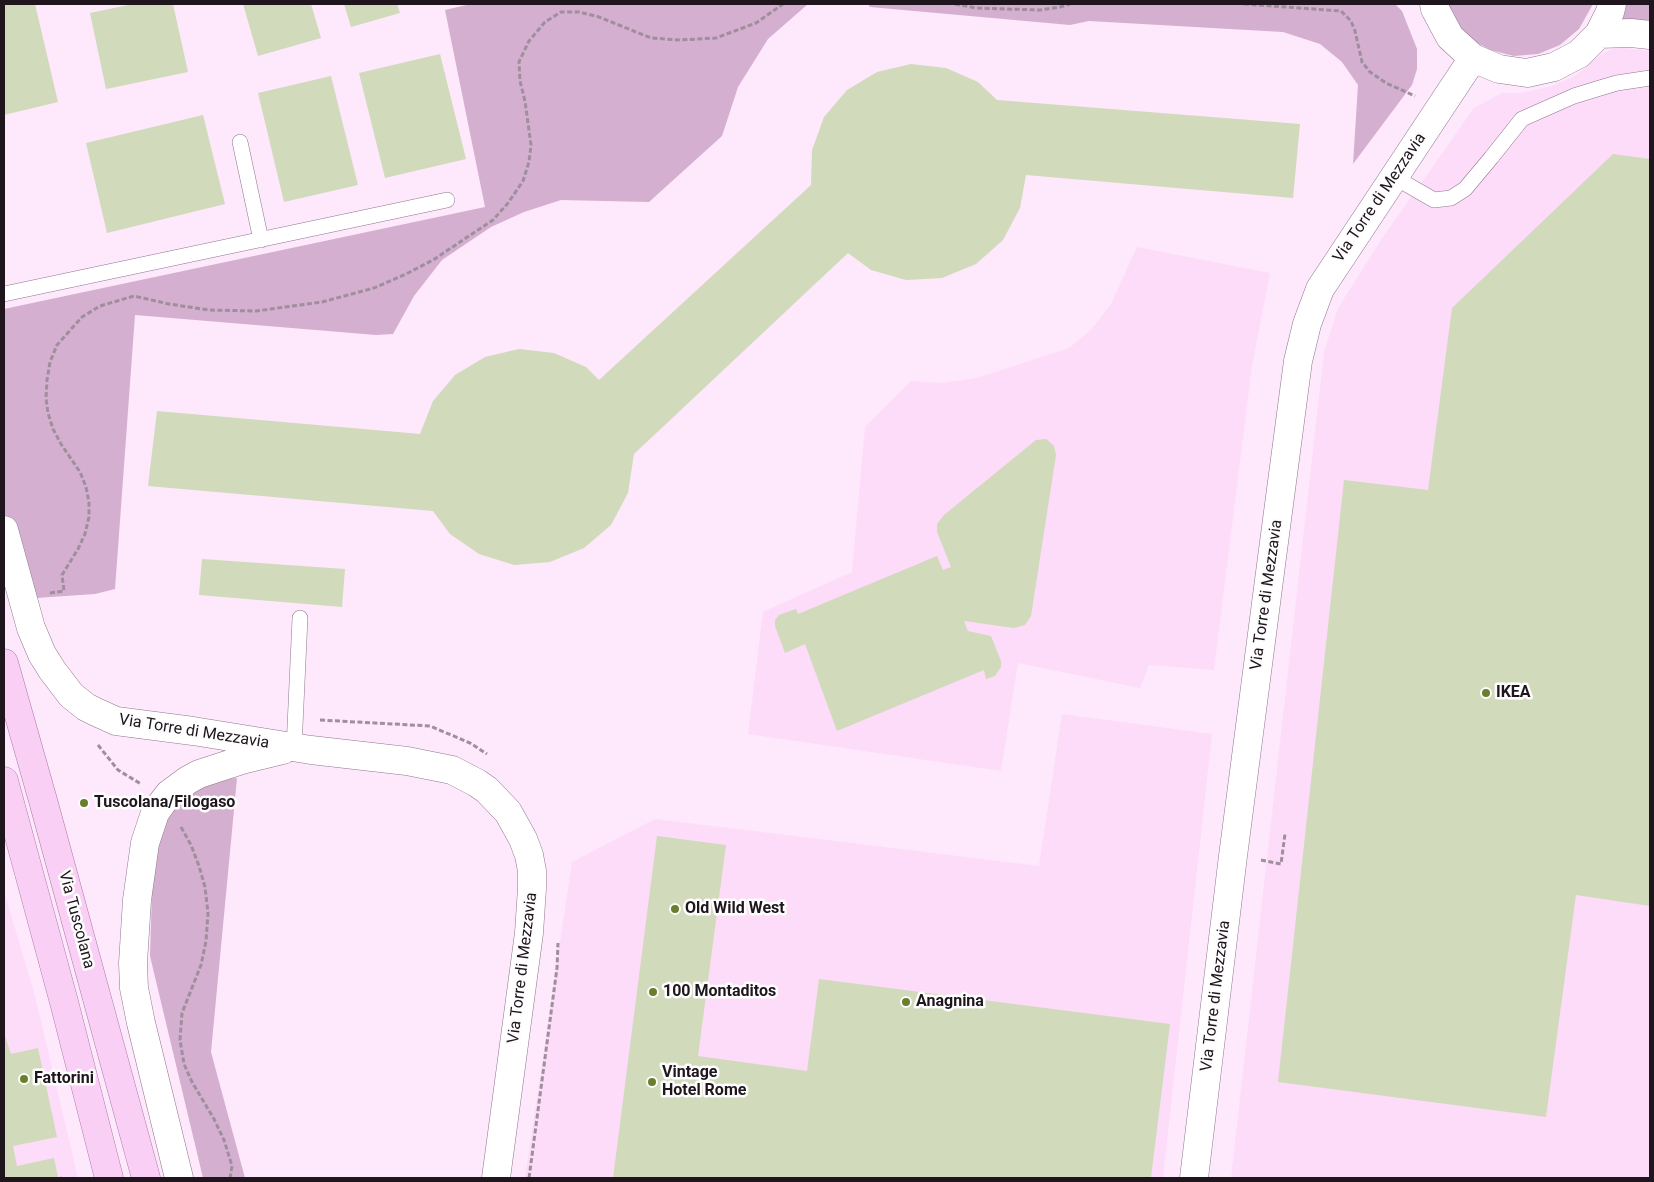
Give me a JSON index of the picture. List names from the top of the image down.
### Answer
{
  "streets": {
    "main road": ["Via Tuscolana"],
    "street": ["Via Torre di Mezzavia"]
  },
  "places": [
    "IKEA",
    "Tuscolana/Filogaso",
    "Old Wild West",
    "100 Montaditos",
    "Anagnina",
    "Fattorini",
    "Vintage Hotel Rome"
  ]
}
